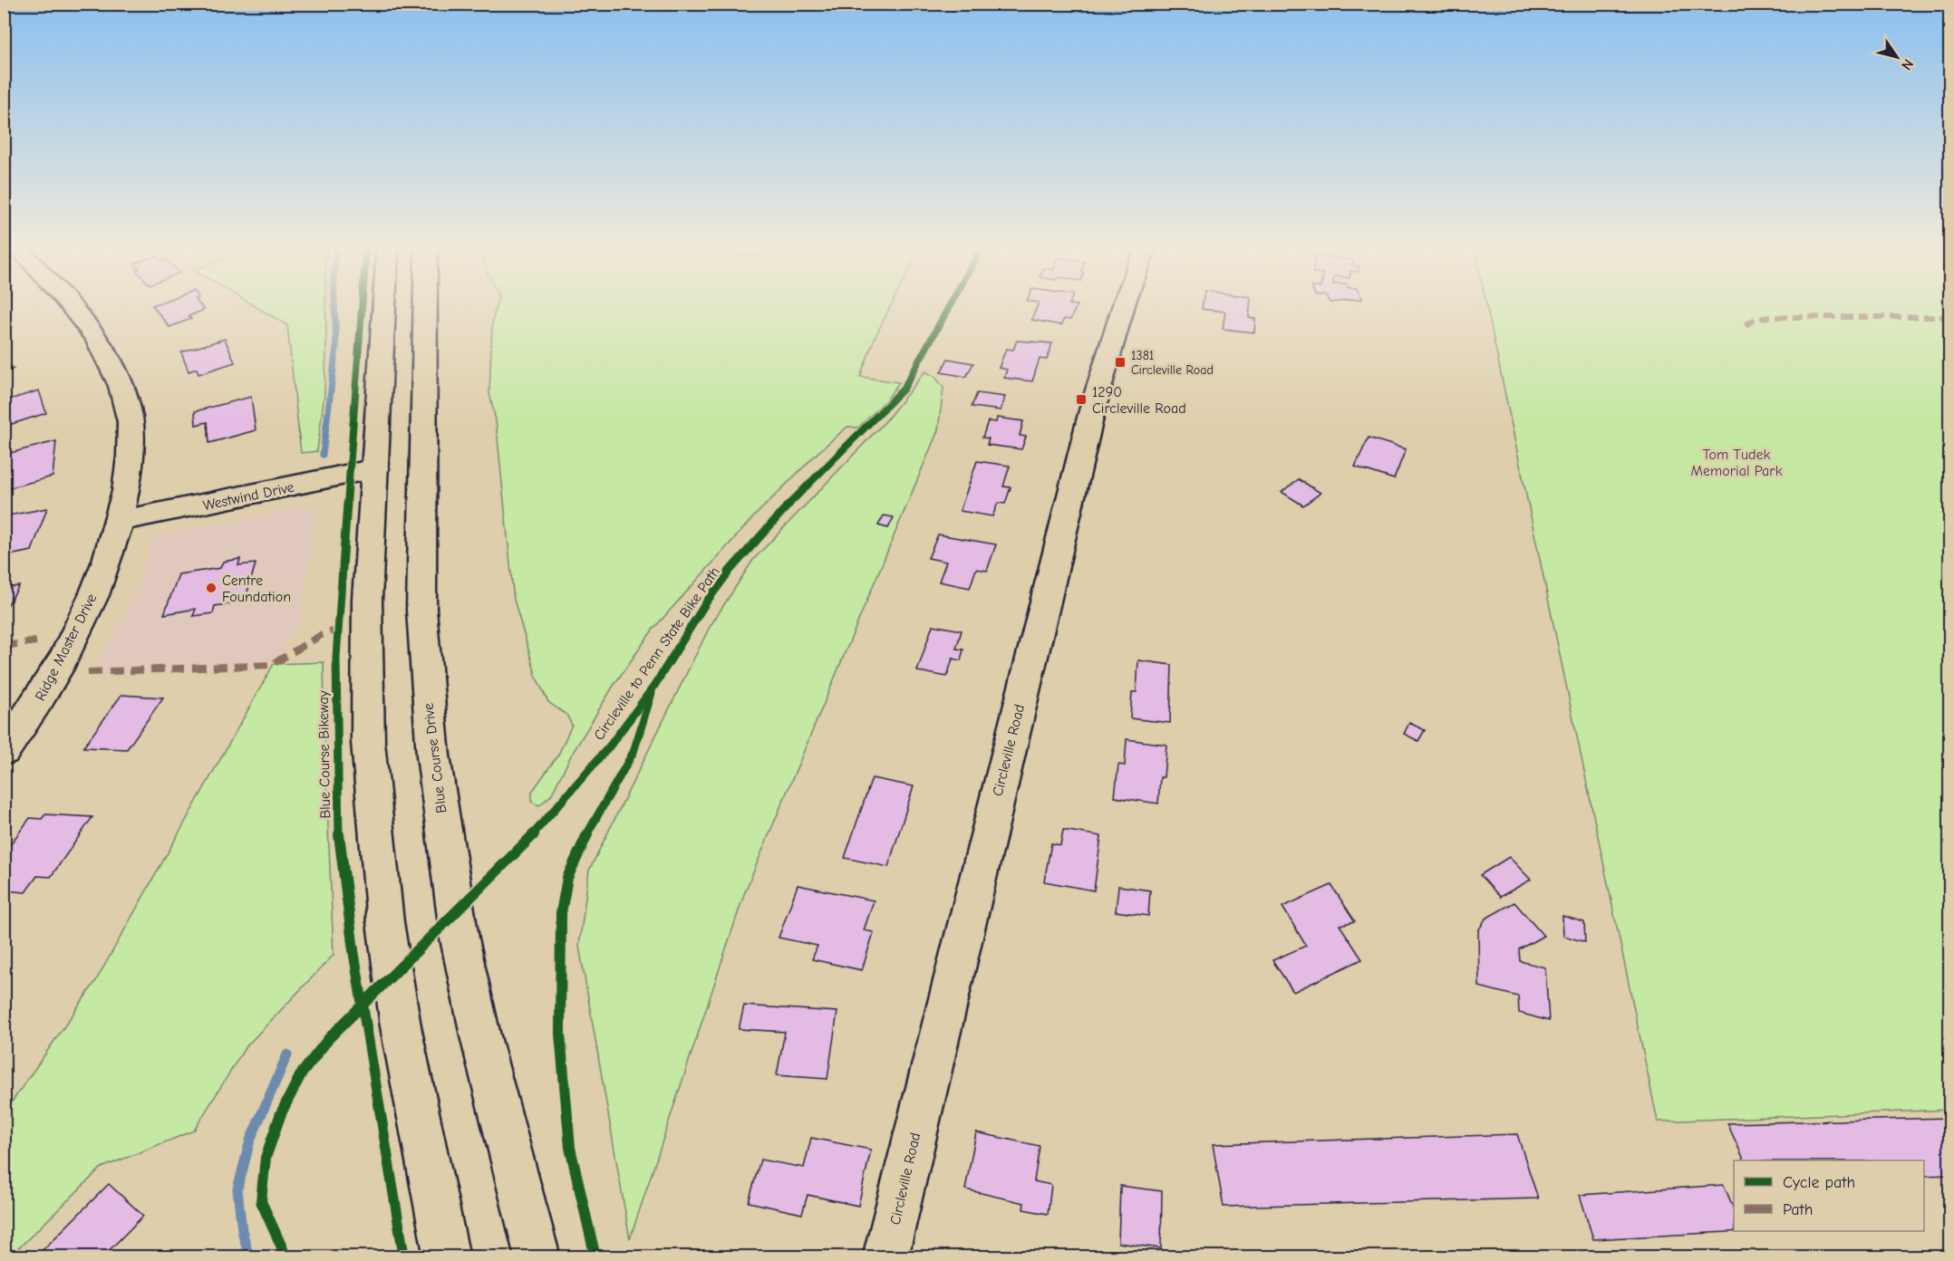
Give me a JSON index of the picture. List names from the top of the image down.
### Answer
{
  "streets": {
    "main road": [
      "Westwind Drive",
      "Ridge Master Drive",
      "Circleville Road",
      "Blue Course Drive"
    ],
    "cycle path": ["Circleville to Penn State Bike Path", "Blue Course Bikeway"]
  },
  "crossings": [
    ["Westwind Drive", "Ridge Master Drive"]
  ],
  "parks": ["Tom Tudek Memorial Park"],
  "places": {
    "transit": ["1381 Circleville Road", "1290 Circleville Road"],
    "other": ["Centre Foundation"]
  },
  "legend": ["Cycle path", "Path"],
  "north": "bottom right"
}
